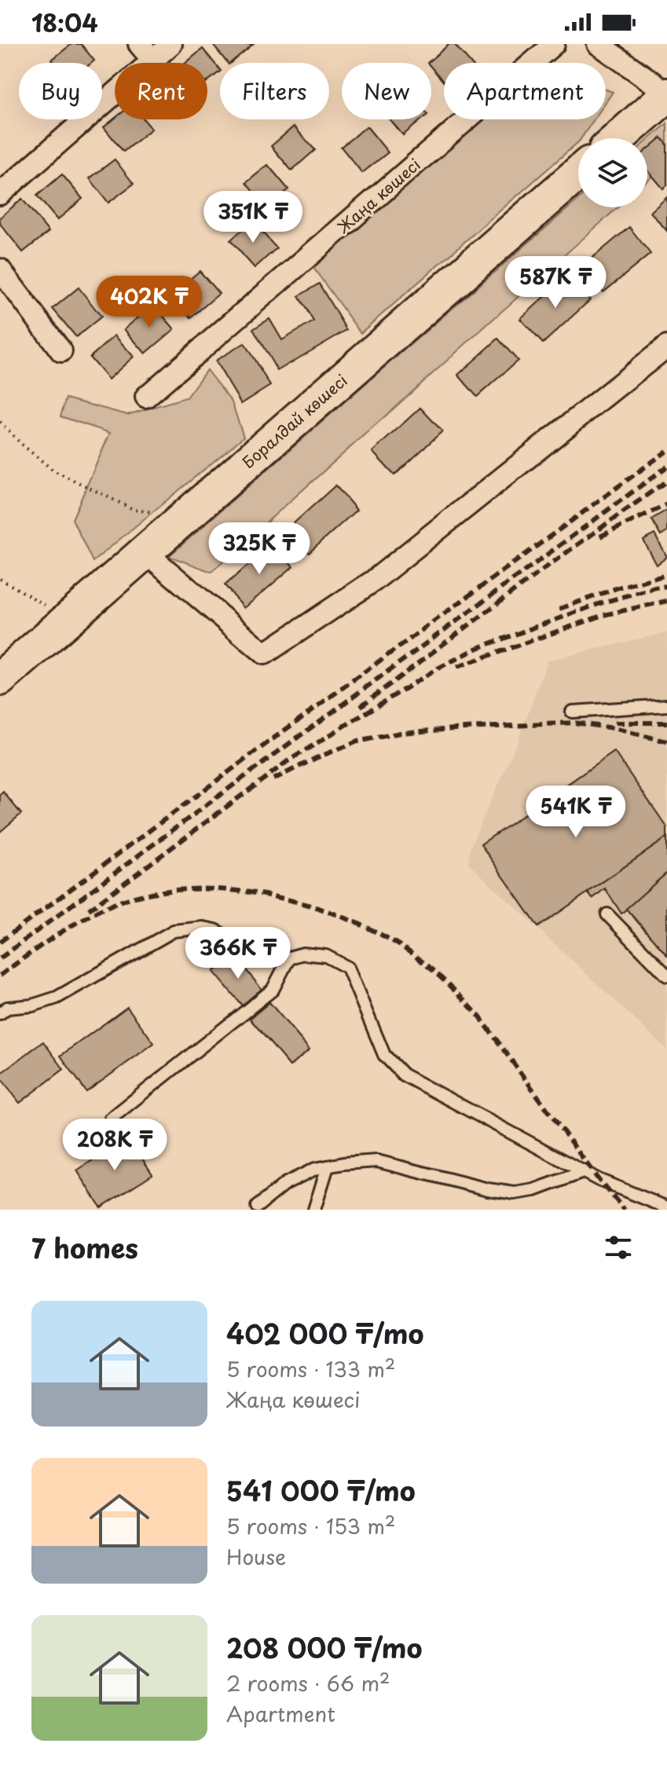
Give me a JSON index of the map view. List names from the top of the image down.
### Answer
{
  "streets": {
    "main road": ["Боралдай көшесі"],
    "street": ["Жаңа көшесі"]
  },
  "page": {
    "status": "18:04",
    "chip": [
      "Buy",
      "Rent",
      "Filters",
      "New",
      "Apartment"
    ],
    "price": [
      "351K ₸",
      "587K ₸",
      "402K ₸",
      "325K ₸",
      "541K ₸",
      "366K ₸",
      "208K ₸"
    ],
    "heading": "7 homes",
    "list": [
      {
        "name": "402 000 ₸/mo",
        "note": "5 rooms · 133 m² · Жаңа көшесі"
      },
      {
        "name": "541 000 ₸/mo",
        "note": "5 rooms · 153 m² · House"
      },
      {
        "name": "208 000 ₸/mo",
        "note": "2 rooms · 66 m² · Apartment"
      }
    ]
  }
}
